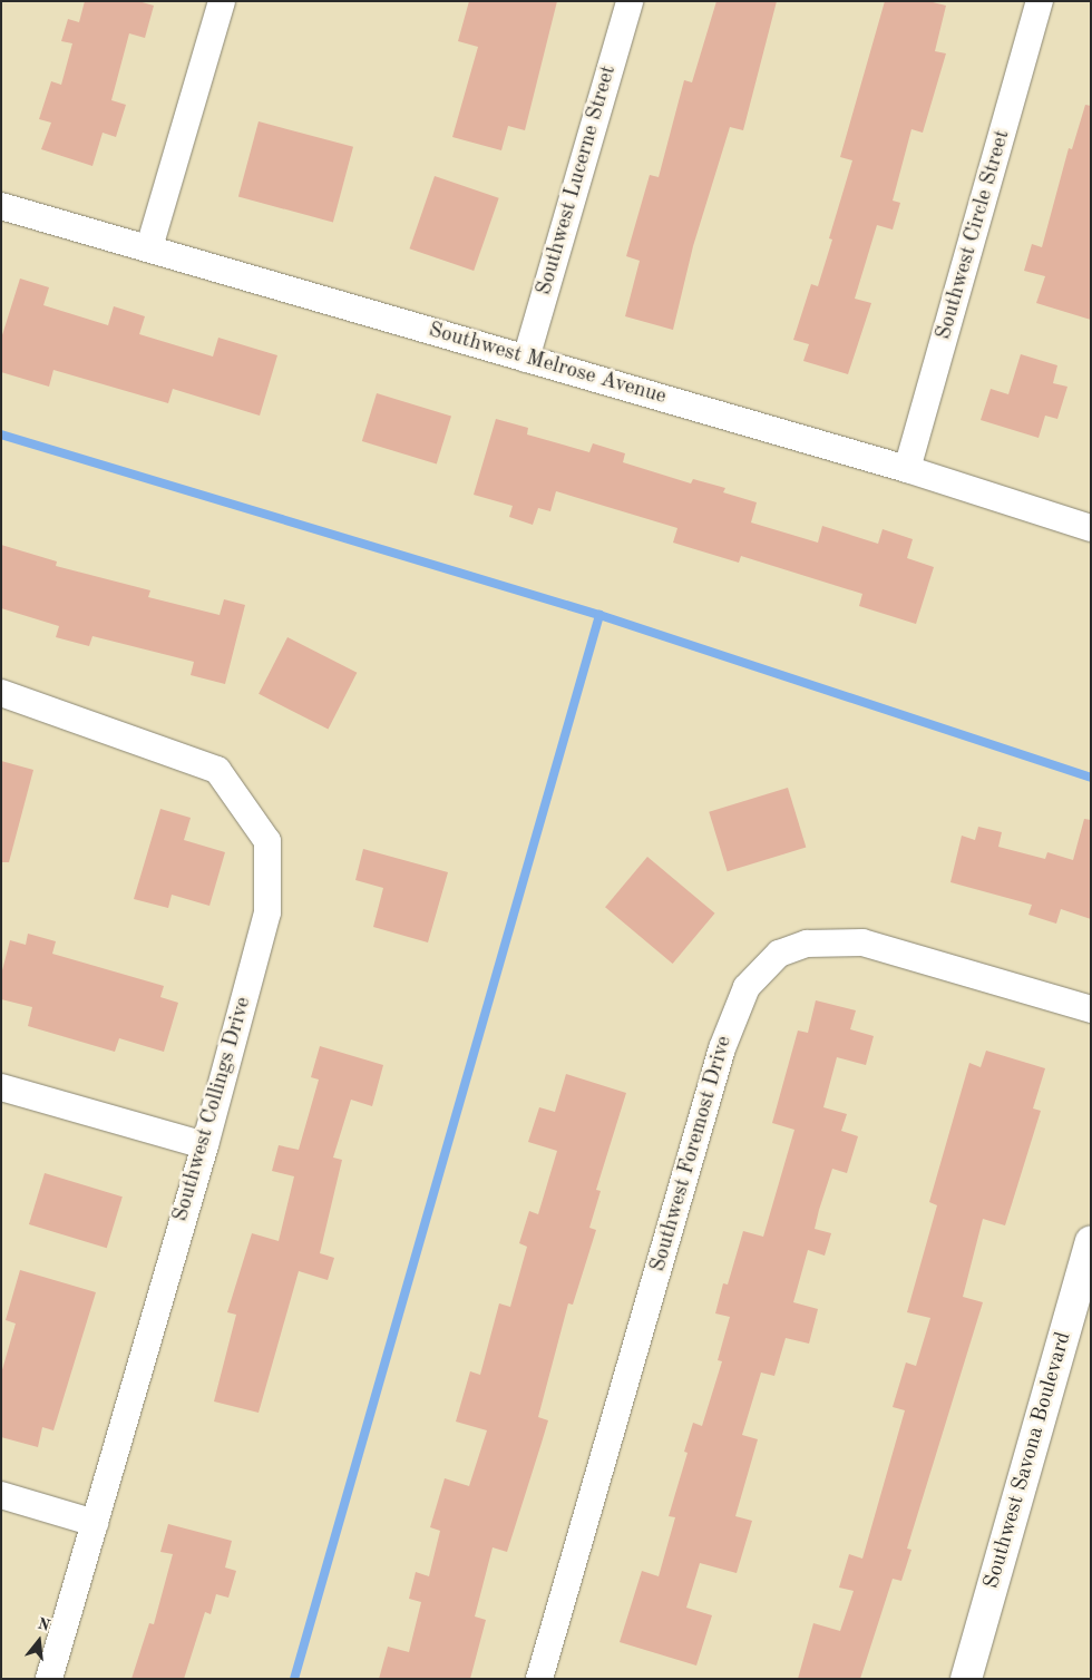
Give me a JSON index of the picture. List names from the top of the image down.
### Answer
{
  "streets": {
    "street": [
      "Southwest Lucerne Street",
      "Southwest Circle Street",
      "Southwest Melrose Avenue",
      "Southwest Collings Drive",
      "Southwest Foremost Drive",
      "Southwest Savona Boulevard"
    ]
  },
  "crossings": [
    ["Southwest Lucerne Street", "Southwest Melrose Avenue"],
    ["Southwest Circle Street", "Southwest Melrose Avenue"]
  ],
  "north": "top"
}
